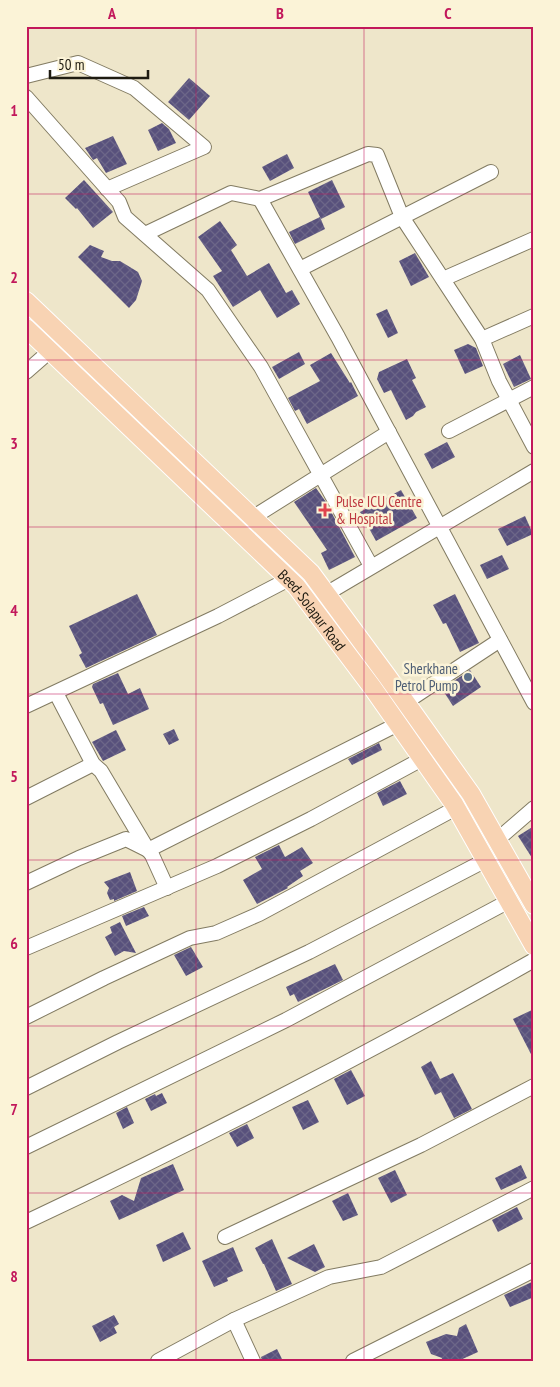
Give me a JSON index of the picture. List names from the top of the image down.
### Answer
{
  "streets": {
    "main road": ["Beed-Solapur Road"]
  },
  "places": {
    "health": ["Pulse ICU Centre & Hospital"],
    "other": ["Sherkhane Petrol Pump"]
  },
  "scale_bar": "50 m",
  "grid": {
    "columns": ["A", "B", "C"],
    "rows": [
      "1",
      "2",
      "3",
      "4",
      "5",
      "6",
      "7",
      "8"
    ]
  }
}
